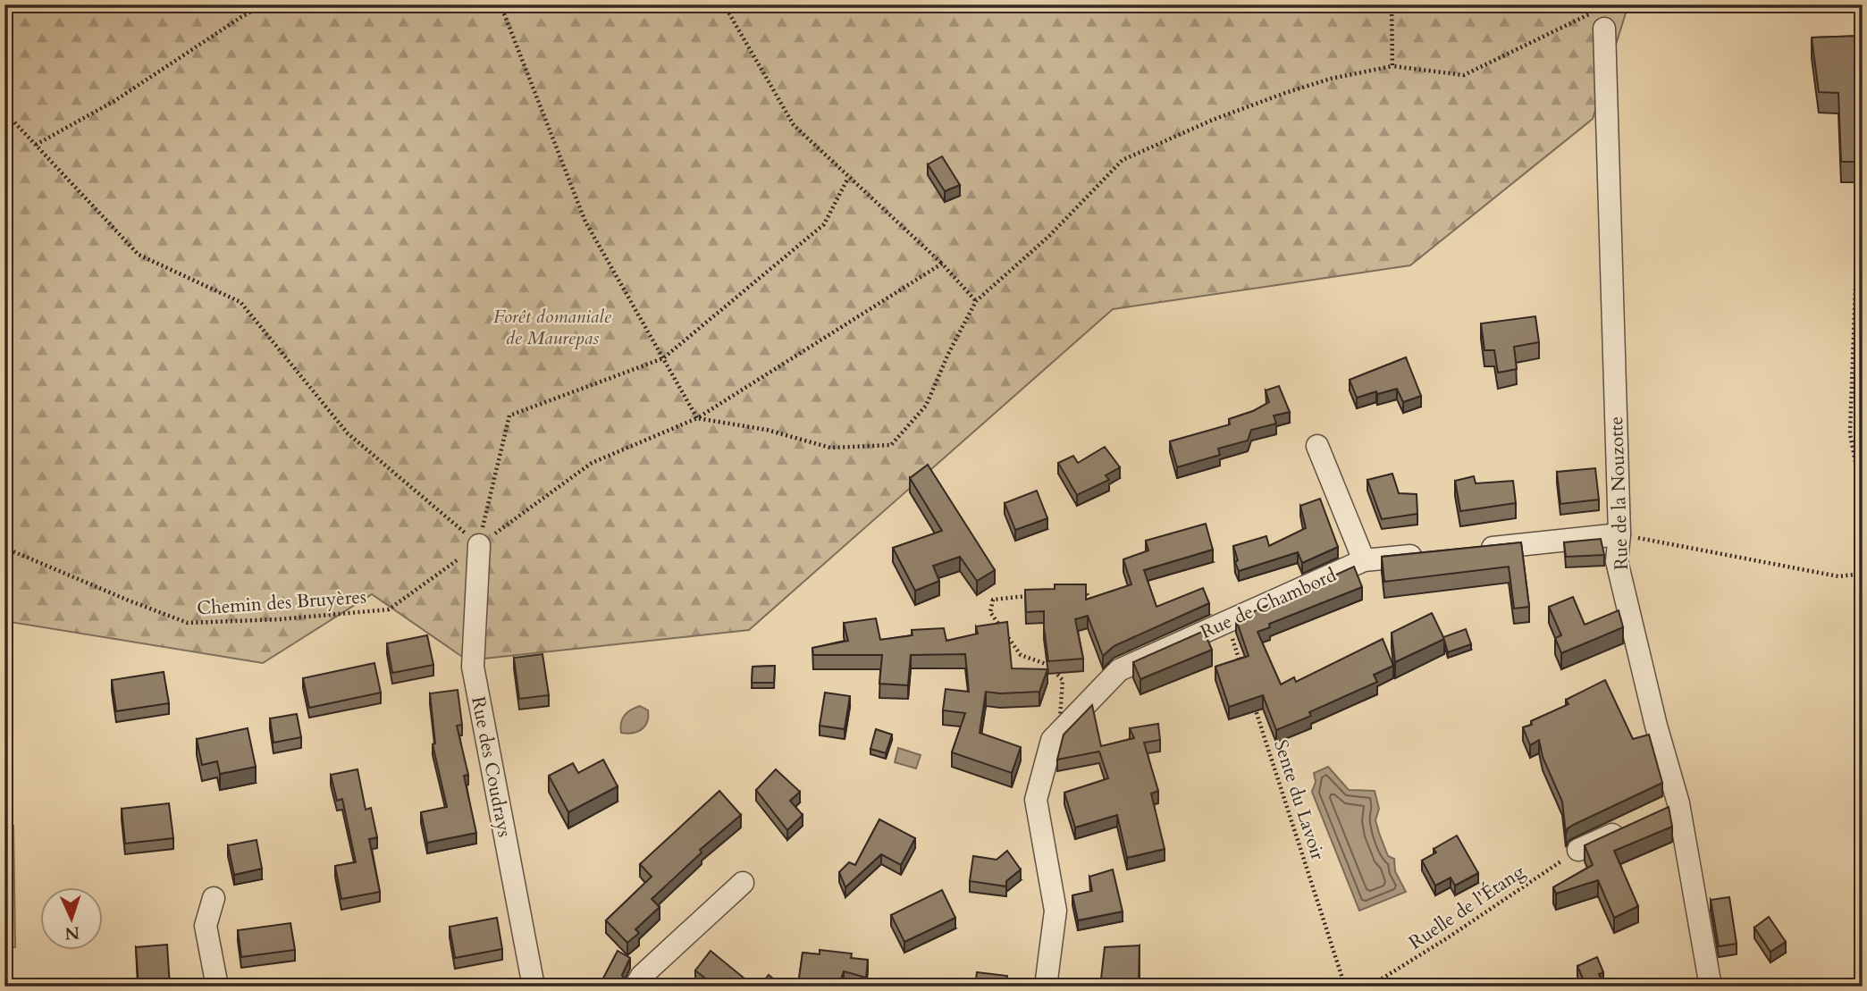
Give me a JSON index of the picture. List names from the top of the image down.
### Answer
{
  "streets": {
    "street": ["Rue de la Nouzotte", "Rue de Chambord", "Rue des Coudrays"],
    "path": ["Chemin des Bruyères", "Sente du Lavoir", "Ruelle de l'Étang"]
  },
  "crossings": [
    ["Chemin des Bruyères", "Rue des Coudrays"]
  ],
  "parks": ["Forêt domaniale de Maurepas"],
  "north": "bottom"
}
